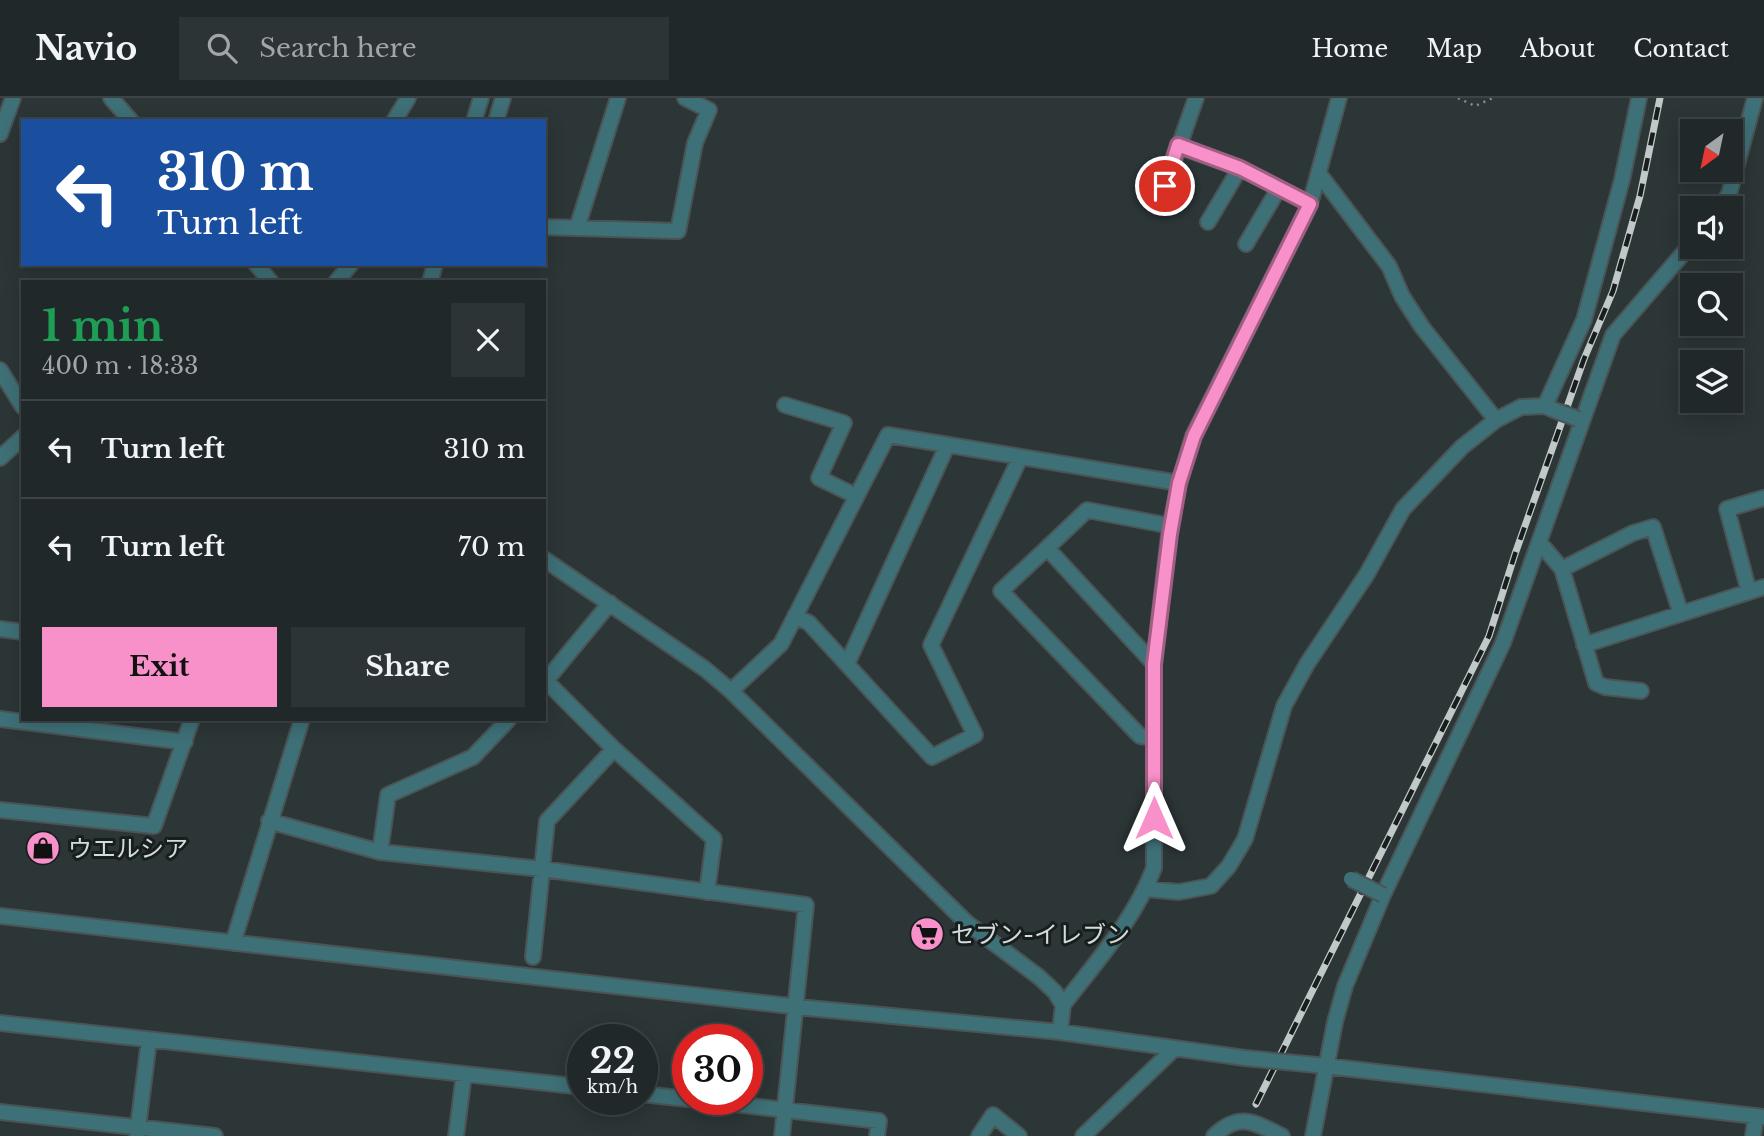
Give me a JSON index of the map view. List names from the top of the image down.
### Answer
{
  "places": {
    "shop": ["ウエルシア"],
    "supermarket": ["セブン-イレブン"]
  },
  "north": "bottom left",
  "page": {
    "header": "Navio",
    "search": "Search here",
    "nav": [
      "Home",
      "Map",
      "About",
      "Contact"
    ],
    "turn": ["310 m", "Turn left"],
    "heading": ["1 min", "400 m · 18:33"],
    "list": [
      {
        "name": "Turn left",
        "value": "310 m"
      },
      {
        "name": "Turn left",
        "value": "70 m"
      }
    ],
    "buttons": ["Exit", "Share"],
    "speed": "22 km/h",
    "limit": "30"
  }
}
